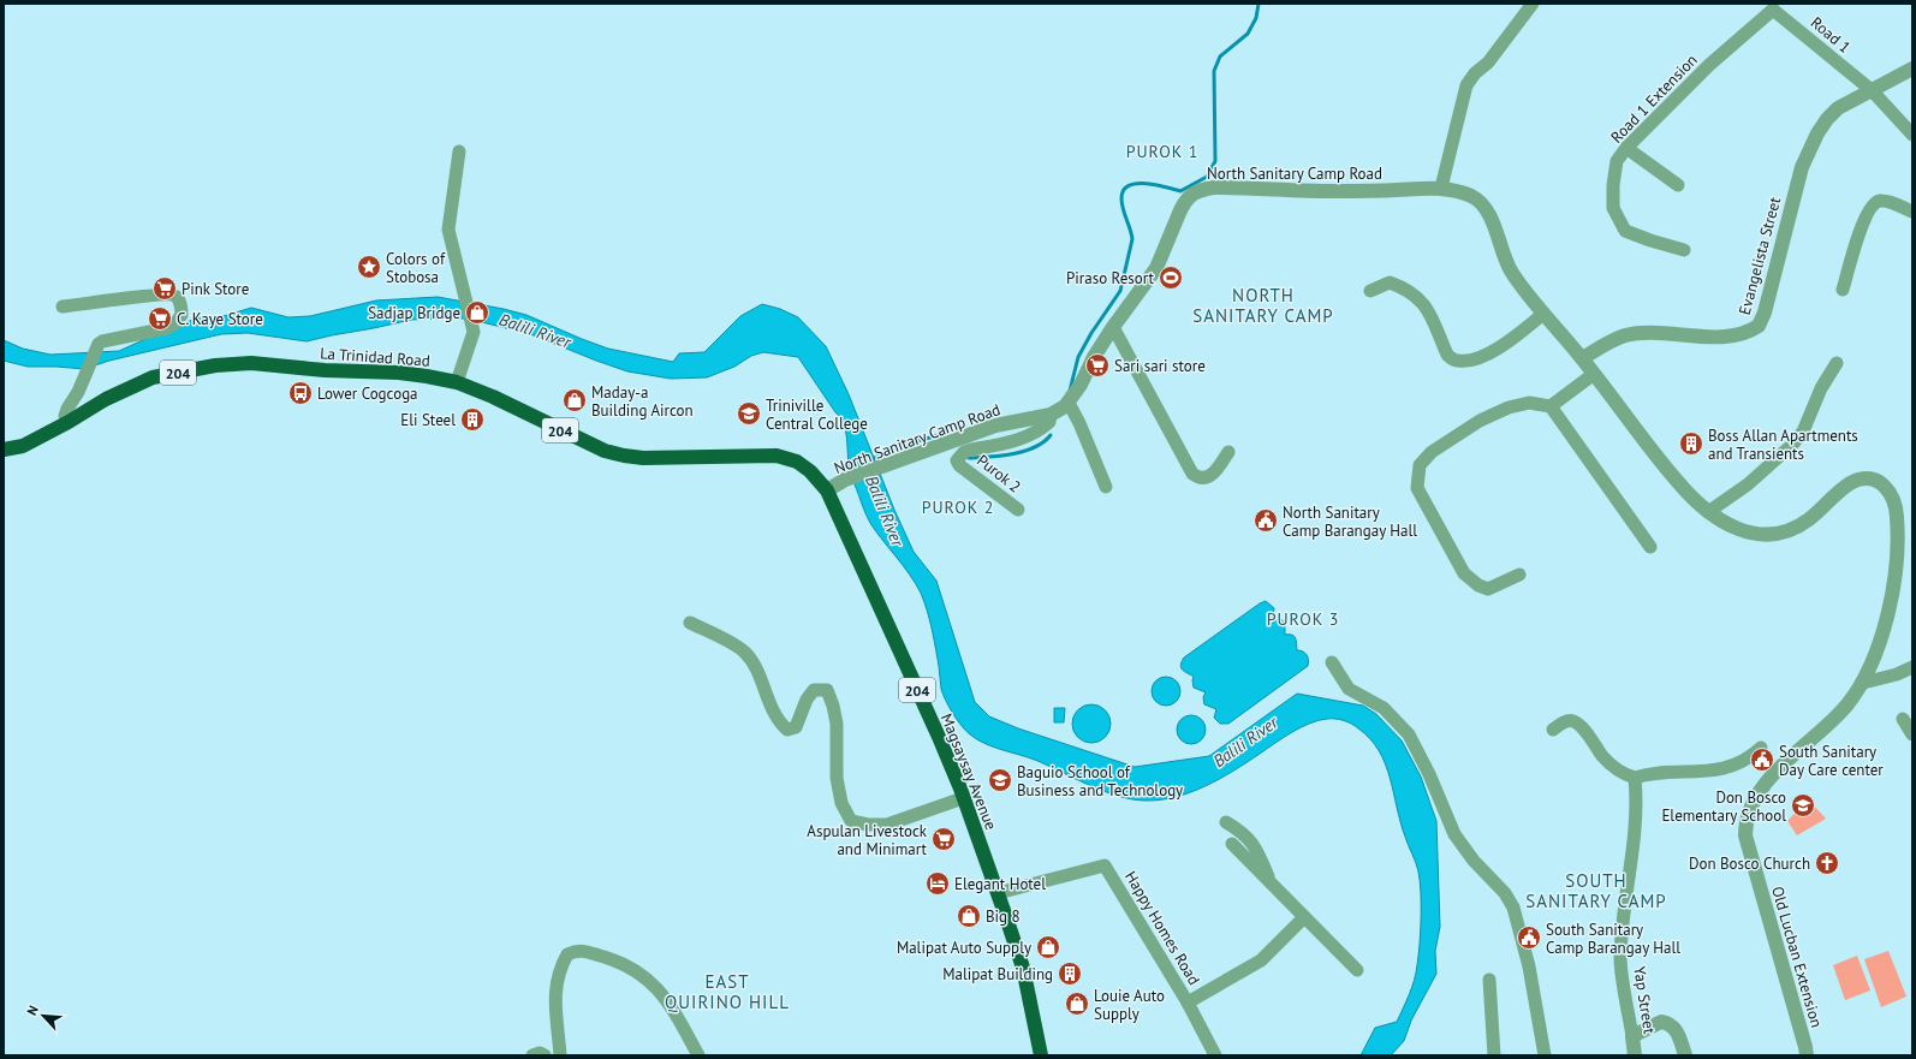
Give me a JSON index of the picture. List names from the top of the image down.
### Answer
{
  "streets": {
    "highway": ["La Trinidad Road", "204", "Magsaysay Avenue"],
    "street": [
      "Road 1",
      "Road 1 Extension",
      "North Sanitary Camp Road",
      "Evangelista Street",
      "Purok 2",
      "Happy Homes Road",
      "Old Lucban Extension",
      "Yap Street"
    ]
  },
  "crossings": [
    ["Road 1", "Road 1 Extension"],
    ["Road 1", "Evangelista Street"],
    ["North Sanitary Camp Road", "Evangelista Street"],
    ["North Sanitary Camp Road", "Purok 2"],
    ["North Sanitary Camp Road", "Magsaysay Avenue"],
    ["La Trinidad Road", "Magsaysay Avenue"],
    ["Magsaysay Avenue", "Happy Homes Road"]
  ],
  "districts": [
    "PUROK 1",
    "NORTH SANITARY CAMP",
    "PUROK 2",
    "PUROK 3",
    "SOUTH SANITARY CAMP",
    "EAST QUIRINO HILL"
  ],
  "water": ["Balili River"],
  "places": {
    "place": ["Colors of Stobosa"],
    "sports": ["Piraso Resort"],
    "supermarket": [
      "Pink Store",
      "C. Kaye Store",
      "Sari sari store",
      "Aspulan Livestock and Minimart"
    ],
    "shop": [
      "Sadjap Bridge",
      "Maday-a Building Aircon",
      "Big 8",
      "Malipat Auto Supply",
      "Louie Auto Supply"
    ],
    "bus stop": ["Lower Cogcoga"],
    "school or university": ["Triniville Central College", "Baguio School of Business and Technology", "Don Bosco Elementary School"],
    "building": ["Eli Steel", "Boss Allan Apartments and Transients", "Malipat Building"],
    "public building": ["North Sanitary Camp Barangay Hall", "South Sanitary Day Care center", "South Sanitary Camp Barangay Hall"],
    "church": ["Don Bosco Church"],
    "hotel": ["Elegant Hotel"]
  },
  "north": "top left"
}
